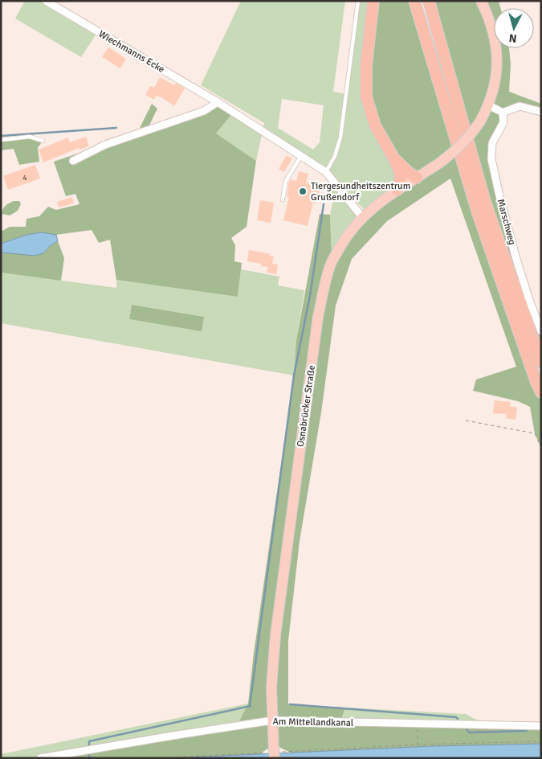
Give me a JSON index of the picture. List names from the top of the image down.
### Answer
{
  "streets": {
    "main road": ["Osnabrücker Straße"],
    "street": ["Wiechmanns Ecke", "Marschweg", "Am Mittellandkanal"]
  },
  "crossings": [
    ["Wiechmanns Ecke", "Osnabrücker Straße"],
    ["Osnabrücker Straße", "Am Mittellandkanal"]
  ],
  "places": ["Tiergesundheitszentrum Grußendorf"],
  "house_numbers": ["4"],
  "north": "bottom"
}
